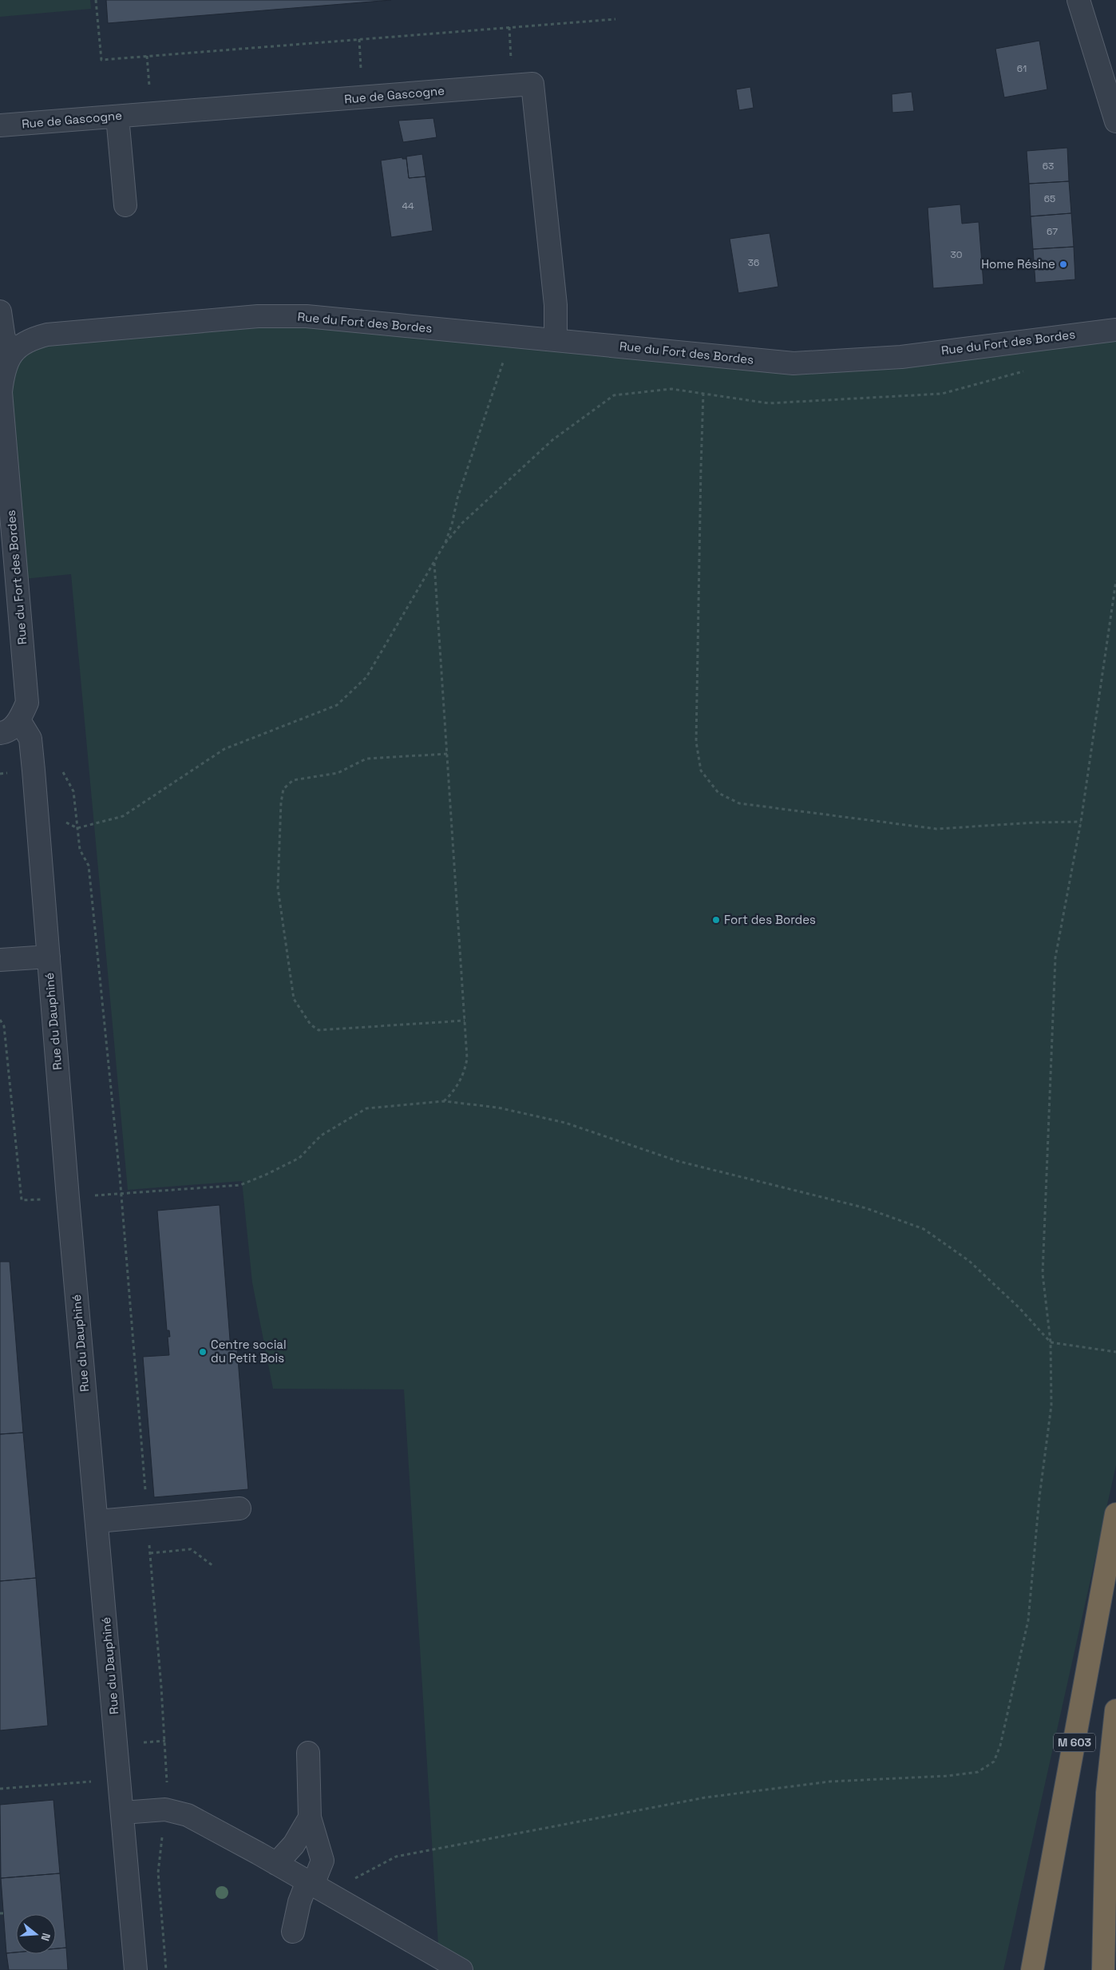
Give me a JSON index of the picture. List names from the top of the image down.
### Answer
{
  "streets": {
    "highway": ["M 603"],
    "street": ["Rue de Gascogne", "Rue du Fort des Bordes", "Rue du Dauphiné"]
  },
  "crossings": [
    ["Rue de Gascogne", "Rue du Fort des Bordes"],
    ["Rue du Fort des Bordes", "Rue du Dauphiné"]
  ],
  "places": ["Home Résine", "Fort des Bordes", "Centre social du Petit Bois"],
  "house_numbers": [
    "61",
    "63",
    "65",
    "44",
    "67",
    "30",
    "36"
  ],
  "north": "right"
}
